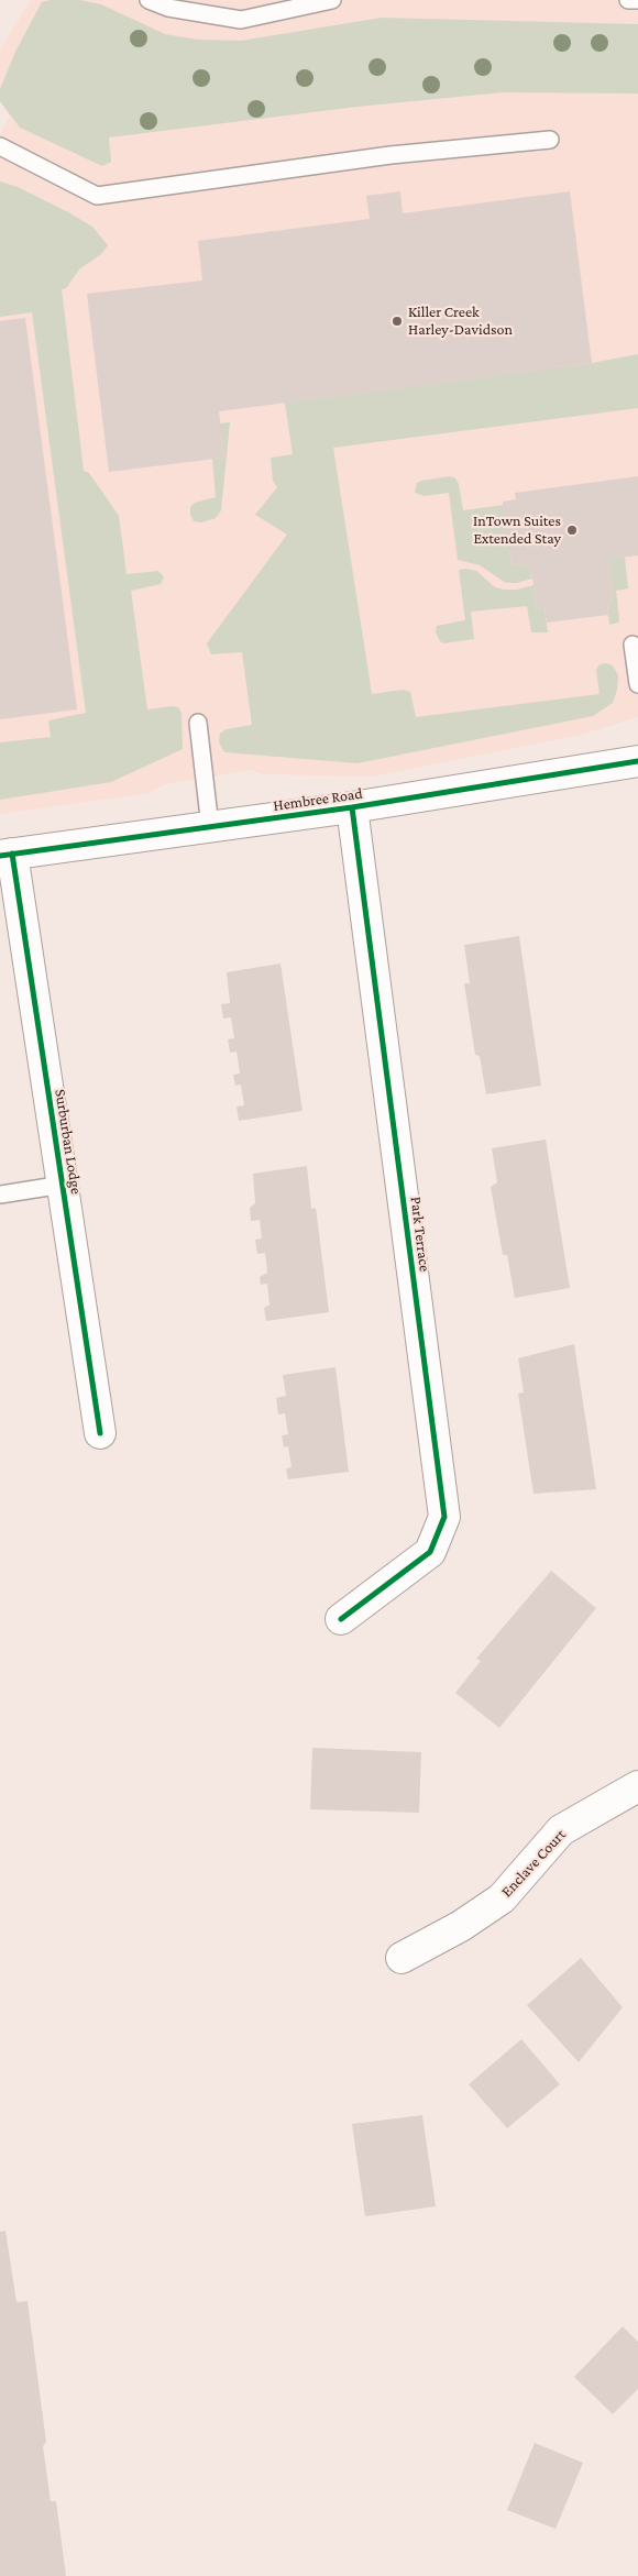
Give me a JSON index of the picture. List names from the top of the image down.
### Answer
{
  "streets": {
    "street": [
      "Hembree Road",
      "Surburban Lodge",
      "Park Terrace",
      "Enclave Court"
    ]
  },
  "crossings": [
    ["Hembree Road", "Surburban Lodge"],
    ["Hembree Road", "Park Terrace"]
  ],
  "places": ["Killer Creek Harley-Davidson", "InTown Suites Extended Stay"]
}
